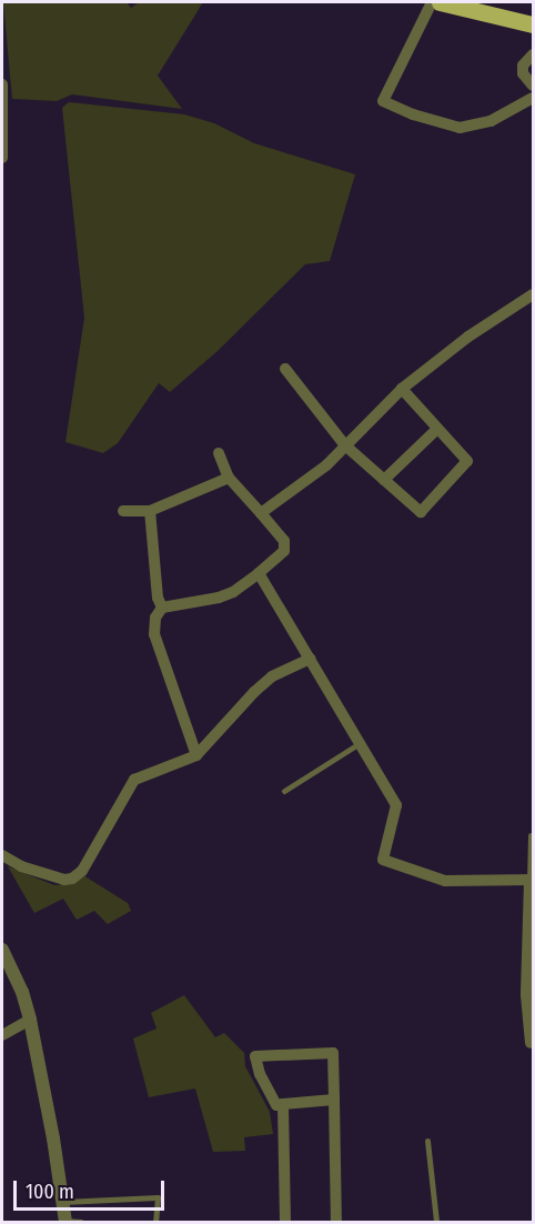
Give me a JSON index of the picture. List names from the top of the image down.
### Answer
{
  "scale_bar": "100 m"
}
